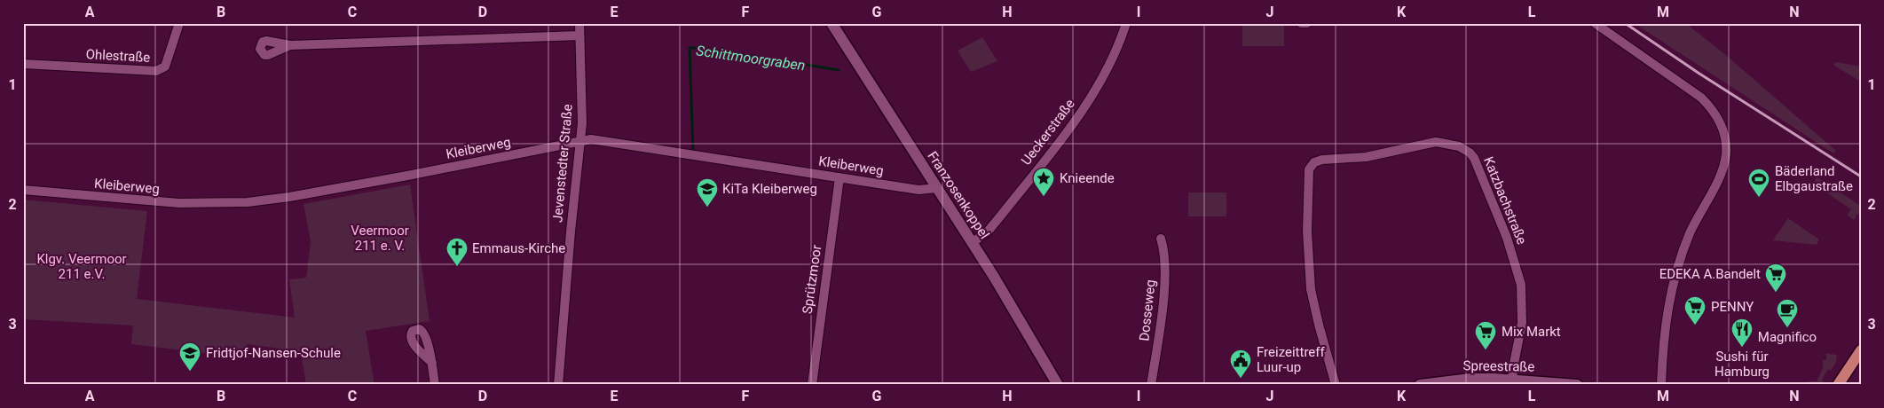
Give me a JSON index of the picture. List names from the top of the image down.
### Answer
{
  "streets": {
    "street": [
      "Ohlestraße",
      "Ueckerstraße",
      "Kleiberweg",
      "Jevenstedter Straße",
      "Franzosenkoppel",
      "Katzbachstraße",
      "Sprützmoor",
      "Dosseweg",
      "Spreestraße"
    ]
  },
  "crossings": [
    ["Ueckerstraße", "Franzosenkoppel"],
    ["Kleiberweg", "Jevenstedter Straße"],
    ["Kleiberweg", "Franzosenkoppel"],
    ["Kleiberweg", "Sprützmoor"],
    ["Katzbachstraße", "Spreestraße"]
  ],
  "water": ["Schittmoorgraben"],
  "parks": ["Veermoor 211 e. V.", "Klgv. Veermoor 211 e.V."],
  "places": {
    "place": ["Knieende"],
    "sports": ["Bäderland Elbgaustraße"],
    "school or university": ["KiTa Kleiberweg", "Fridtjof-Nansen-Schule"],
    "church": ["Emmaus-Kirche"],
    "supermarket": ["EDEKA A.Bandelt", "PENNY", "Mix Markt"],
    "cafe": ["Magnifico"],
    "restaurant": ["Sushi für Hamburg"],
    "public building": ["Freizeittreff Luur-up"]
  },
  "grid": {
    "columns": [
      "A",
      "B",
      "C",
      "D",
      "E",
      "F",
      "G",
      "H",
      "I",
      "J",
      "K",
      "L",
      "M",
      "N"
    ],
    "rows": ["1", "2", "3"]
  }
}
